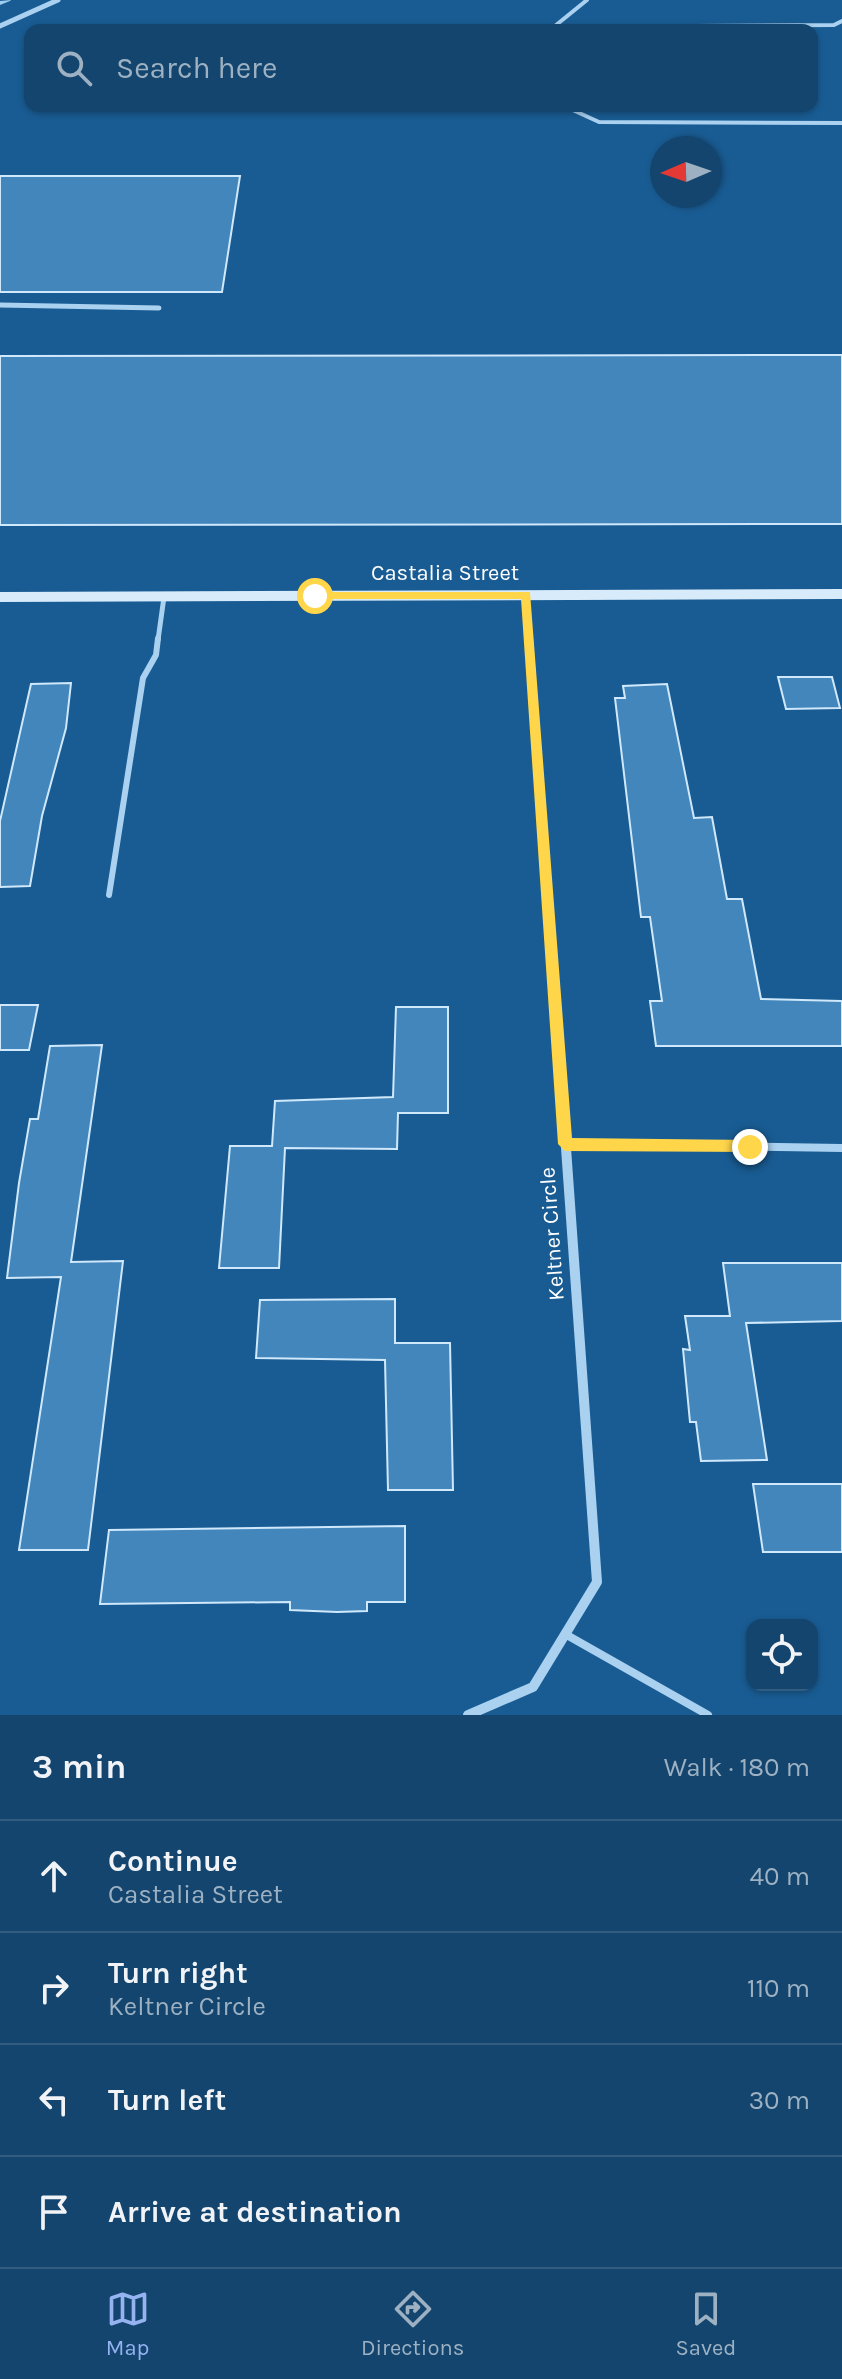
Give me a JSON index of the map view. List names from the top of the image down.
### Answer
{
  "streets": {
    "street": ["Castalia Street", "Keltner Circle"]
  },
  "crossings": [
    ["Castalia Street", "Keltner Circle"]
  ],
  "north": "left",
  "page": {
    "search": "Search here",
    "heading": ["3 min", "Walk · 180 m"],
    "list": [
      ["Continue", "Castalia Street", "40 m"],
      ["Turn right", "Keltner Circle", "110 m"],
      ["Turn left", "30 m"],
      "Arrive at destination"
    ],
    "nav": ["Map", "Directions", "Saved"]
  }
}
